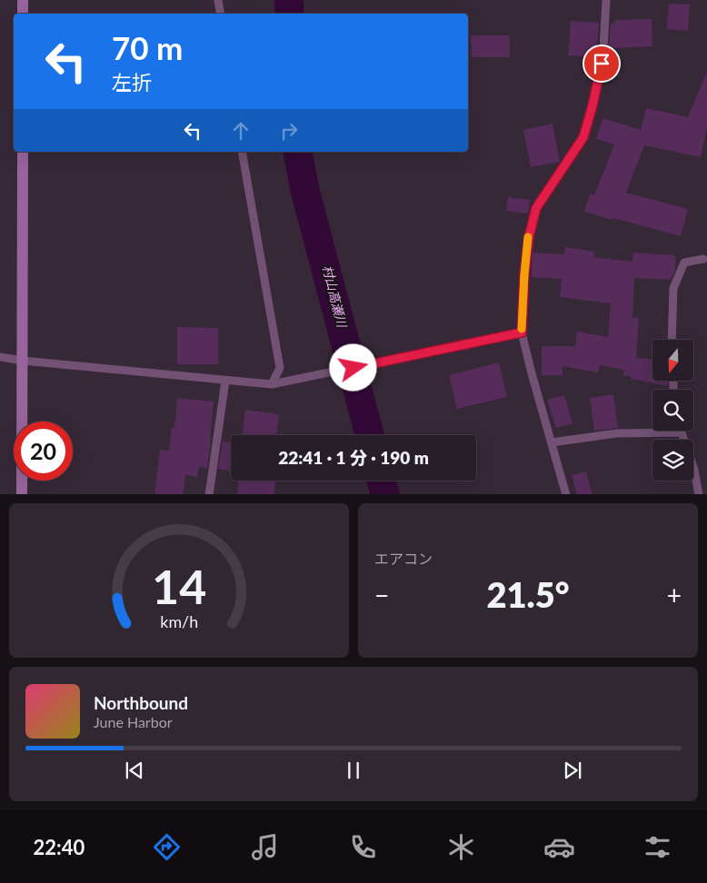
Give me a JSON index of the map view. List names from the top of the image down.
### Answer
{
  "water": ["村山高瀬川"],
  "north": "bottom",
  "page": {
    "turn": ["70 m", "左折"],
    "limit": "20",
    "trip": "22:41 · 1 分 · 190 m",
    "tile": "エアコン",
    "heat": ["−", "21.5°", "+"],
    "song": ["Northbound", "June Harbor"],
    "tabs": "22:40",
    "gauge": ["14", "km/h"]
  }
}
